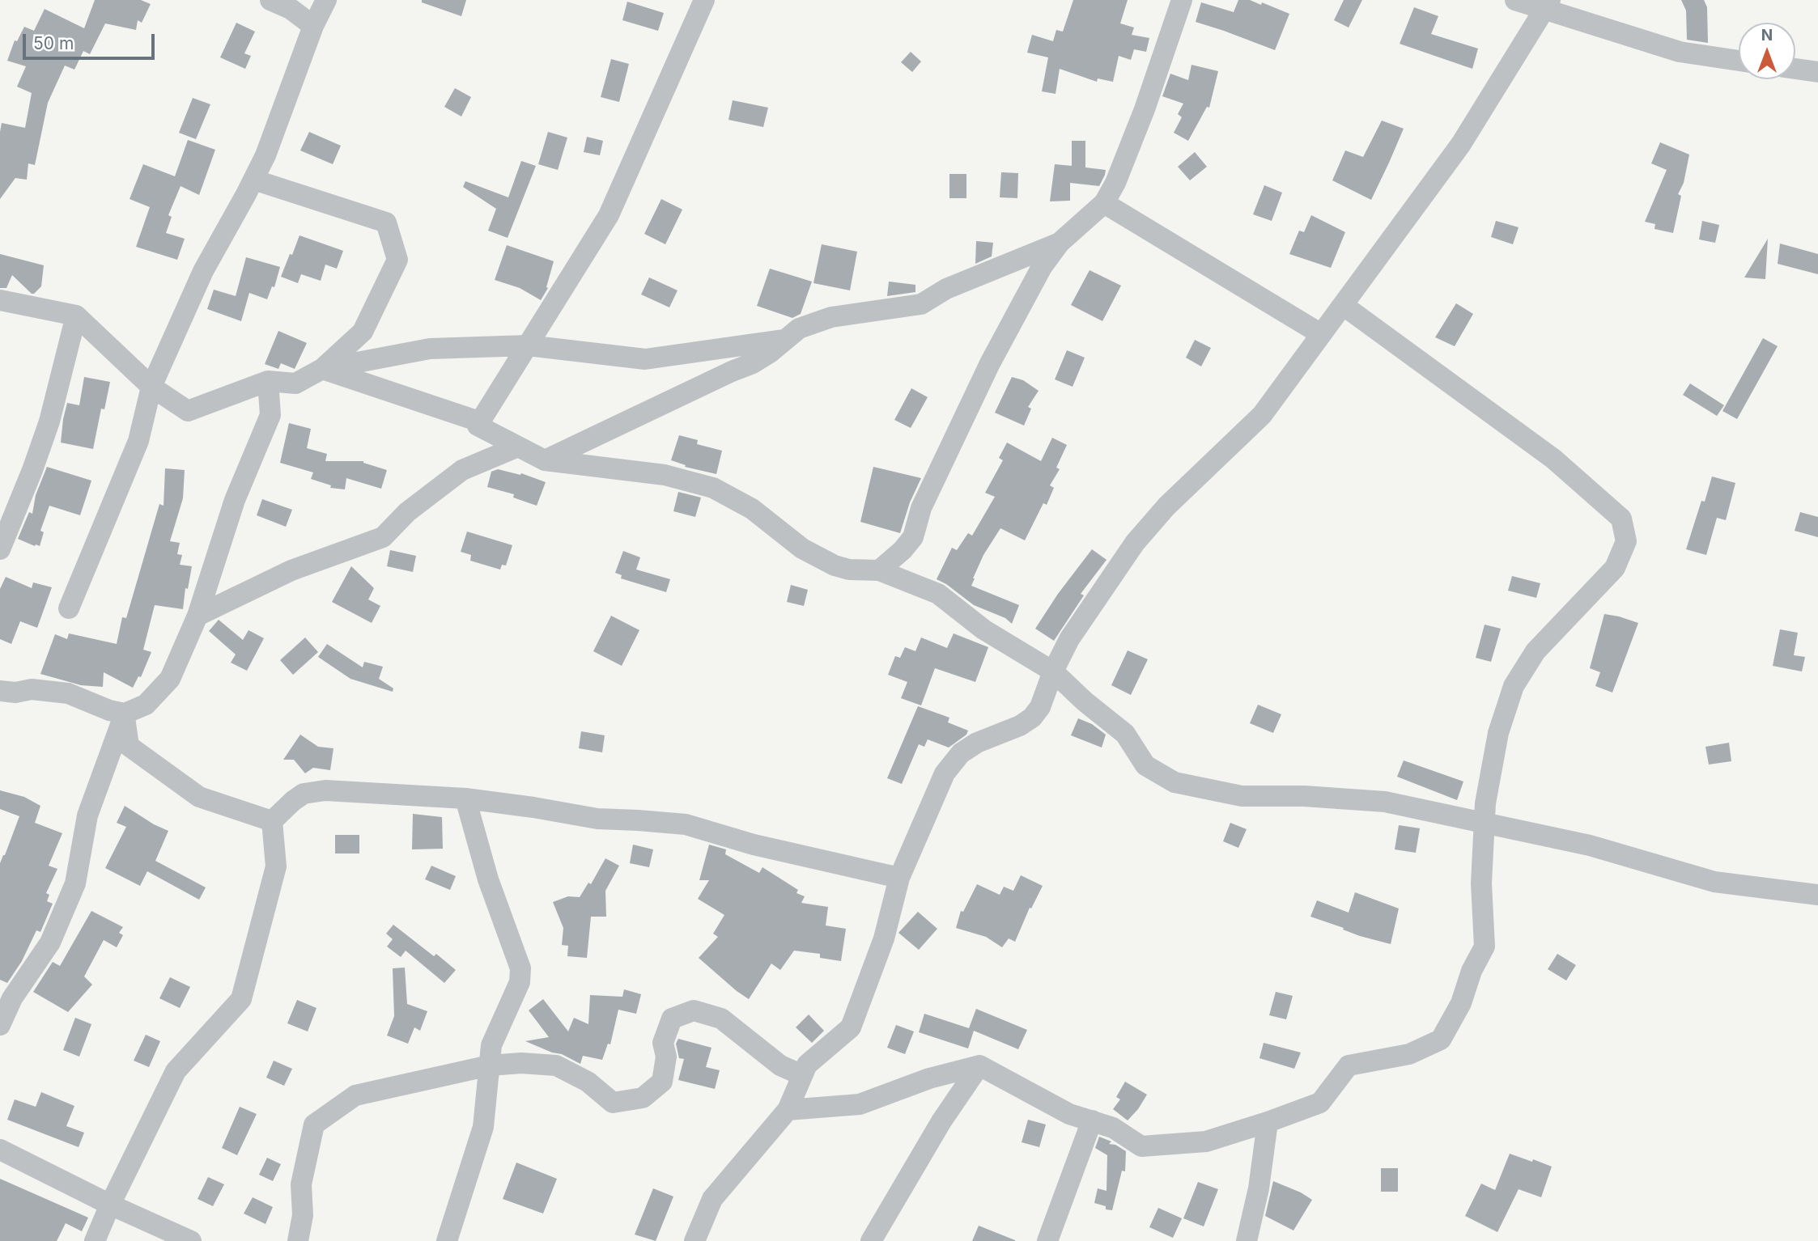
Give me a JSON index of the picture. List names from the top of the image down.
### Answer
{
  "scale_bar": "50 m",
  "north": "top"
}
